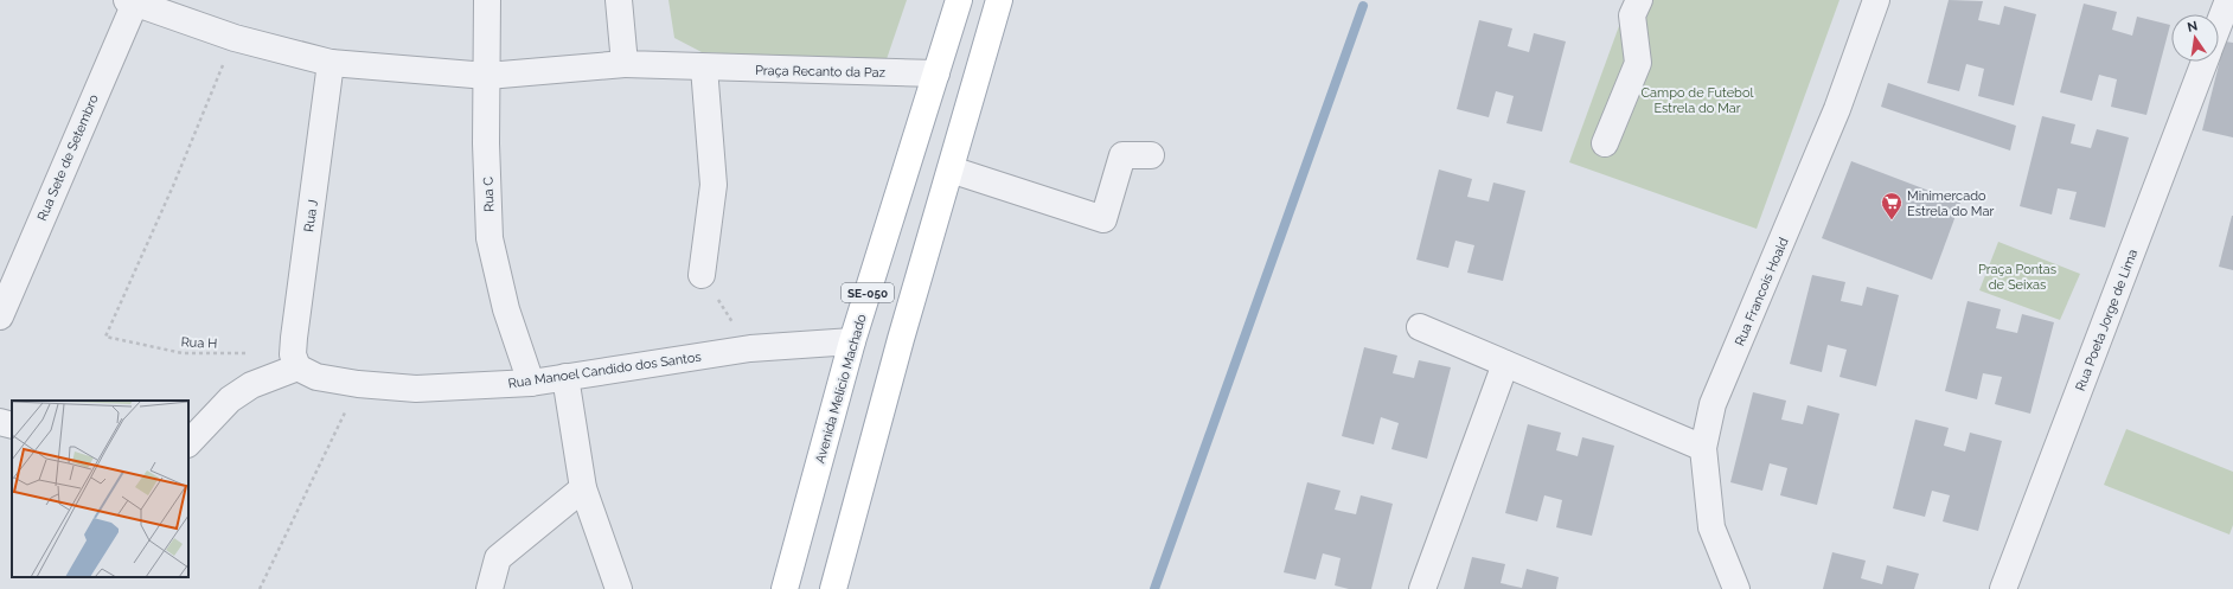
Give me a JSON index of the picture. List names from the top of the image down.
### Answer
{
  "streets": {
    "main road": ["SE-050", "Avenida Melício Machado"],
    "street": [
      "Praça Recanto da Paz",
      "Rua Sete de Setembro",
      "Rua C",
      "Rua J",
      "Rua Francois Hoald",
      "Rua Poeta Jorge de Lima",
      "Rua Manoel Candido dos Santos"
    ],
    "path": ["Rua H"]
  },
  "crossings": [
    ["Praça Recanto da Paz", "Rua Sete de Setembro"],
    ["Praça Recanto da Paz", "Rua C"],
    ["Praça Recanto da Paz", "Rua J"],
    ["Praça Recanto da Paz", "Rua H"],
    ["Praça Recanto da Paz", "Avenida Melício Machado"],
    ["Rua C", "Rua Manoel Candido dos Santos"],
    ["Rua J", "Rua H"],
    ["Rua J", "Rua Manoel Candido dos Santos"],
    ["Rua H", "Rua Manoel Candido dos Santos"],
    ["Rua Manoel Candido dos Santos", "Avenida Melício Machado"]
  ],
  "parks": ["Campo de Futebol Estrela do Mar", "Praça Pontas de Seixas"],
  "places": {
    "supermarket": ["Minimercado Estrela do Mar"]
  },
  "north": "top"
}
